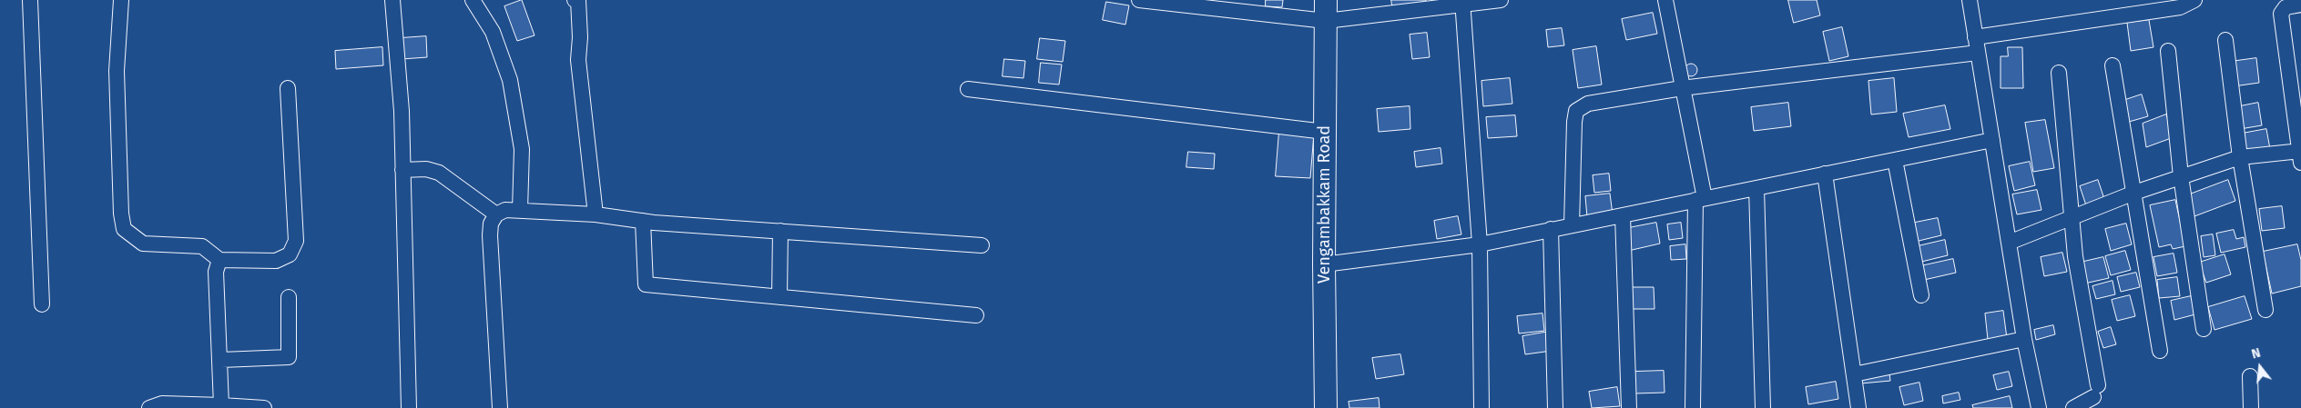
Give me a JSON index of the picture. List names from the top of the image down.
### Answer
{
  "streets": {
    "main road": ["Vengambakkam Road"]
  },
  "north": "top"
}
